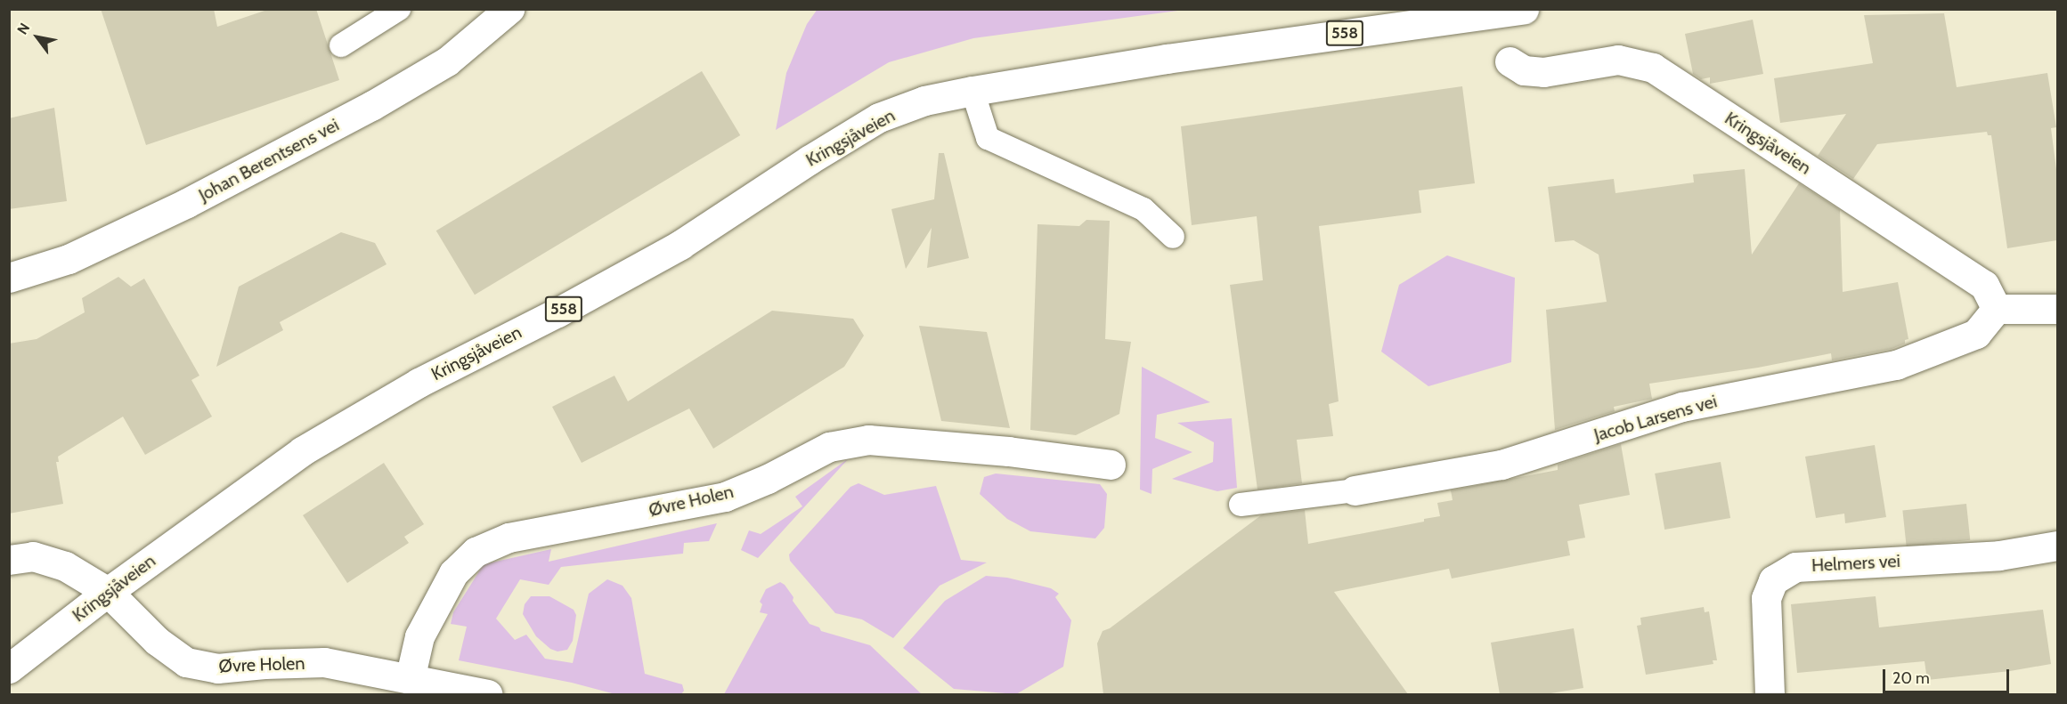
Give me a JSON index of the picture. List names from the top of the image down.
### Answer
{
  "streets": {
    "street": [
      "558",
      "Kringsjåveien",
      "Johan Berentsens vei",
      "Jacob Larsens vei",
      "Øvre Holen",
      "Helmers vei"
    ]
  },
  "crossings": [
    ["Kringsjåveien", "Jacob Larsens vei"],
    ["Kringsjåveien", "Øvre Holen"]
  ],
  "scale_bar": "20 m",
  "north": "top left"
}
